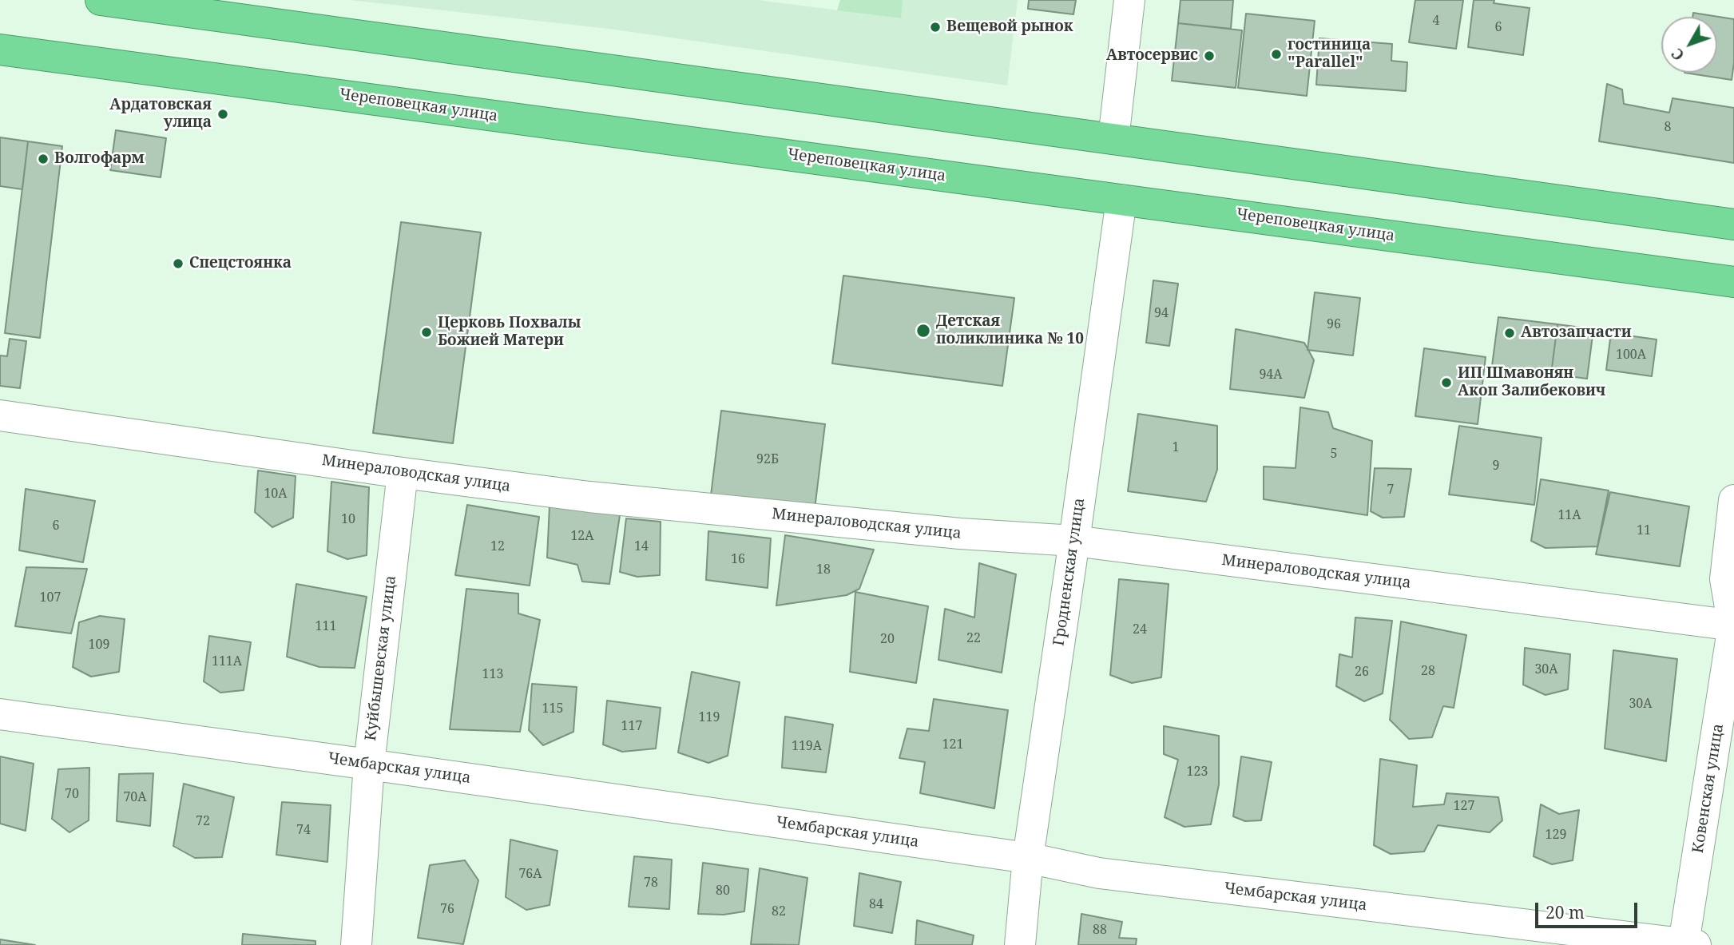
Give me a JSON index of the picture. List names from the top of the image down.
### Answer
{
  "streets": {
    "highway": ["Череповецкая улица"],
    "street": [
      "Минераловодская улица",
      "Гродненская улица",
      "Куйбышевская улица",
      "Чембарская улица",
      "Ковенская улица"
    ]
  },
  "crossings": [
    ["Череповецкая улица", "Гродненская улица"],
    ["Минераловодская улица", "Гродненская улица"],
    ["Минераловодская улица", "Куйбышевская улица"],
    ["Минераловодская улица", "Ковенская улица"],
    ["Гродненская улица", "Чембарская улица"],
    ["Куйбышевская улица", "Чембарская улица"],
    ["Чембарская улица", "Ковенская улица"]
  ],
  "places": [
    "Вещевой рынок",
    "гостиница \"Parallel\"",
    "Автосервис",
    "Ардатовская улица",
    "Волгофарм",
    "Спецстоянка",
    "Детская поликлиника № 10",
    "Церковь Похвалы Божией Матери",
    "Автозапчасти",
    "ИП Шмавонян Акоп Залибекович"
  ],
  "house_numbers": [
    "4",
    "6",
    "8",
    "94",
    "96",
    "100А",
    "94А",
    "1",
    "5",
    "92Б",
    "9",
    "7",
    "10А",
    "11А",
    "10",
    "6",
    "11",
    "12А",
    "12",
    "14",
    "16",
    "18",
    "107",
    "111",
    "24",
    "22",
    "20",
    "109",
    "111А",
    "30А",
    "28",
    "26",
    "113",
    "30А",
    "115",
    "119",
    "117",
    "121",
    "119А",
    "123",
    "70",
    "70А",
    "127",
    "72",
    "74",
    "129",
    "76А",
    "78",
    "80",
    "84",
    "76",
    "82",
    "88"
  ],
  "scale_bar": "20 m",
  "north": "bottom left"
}
